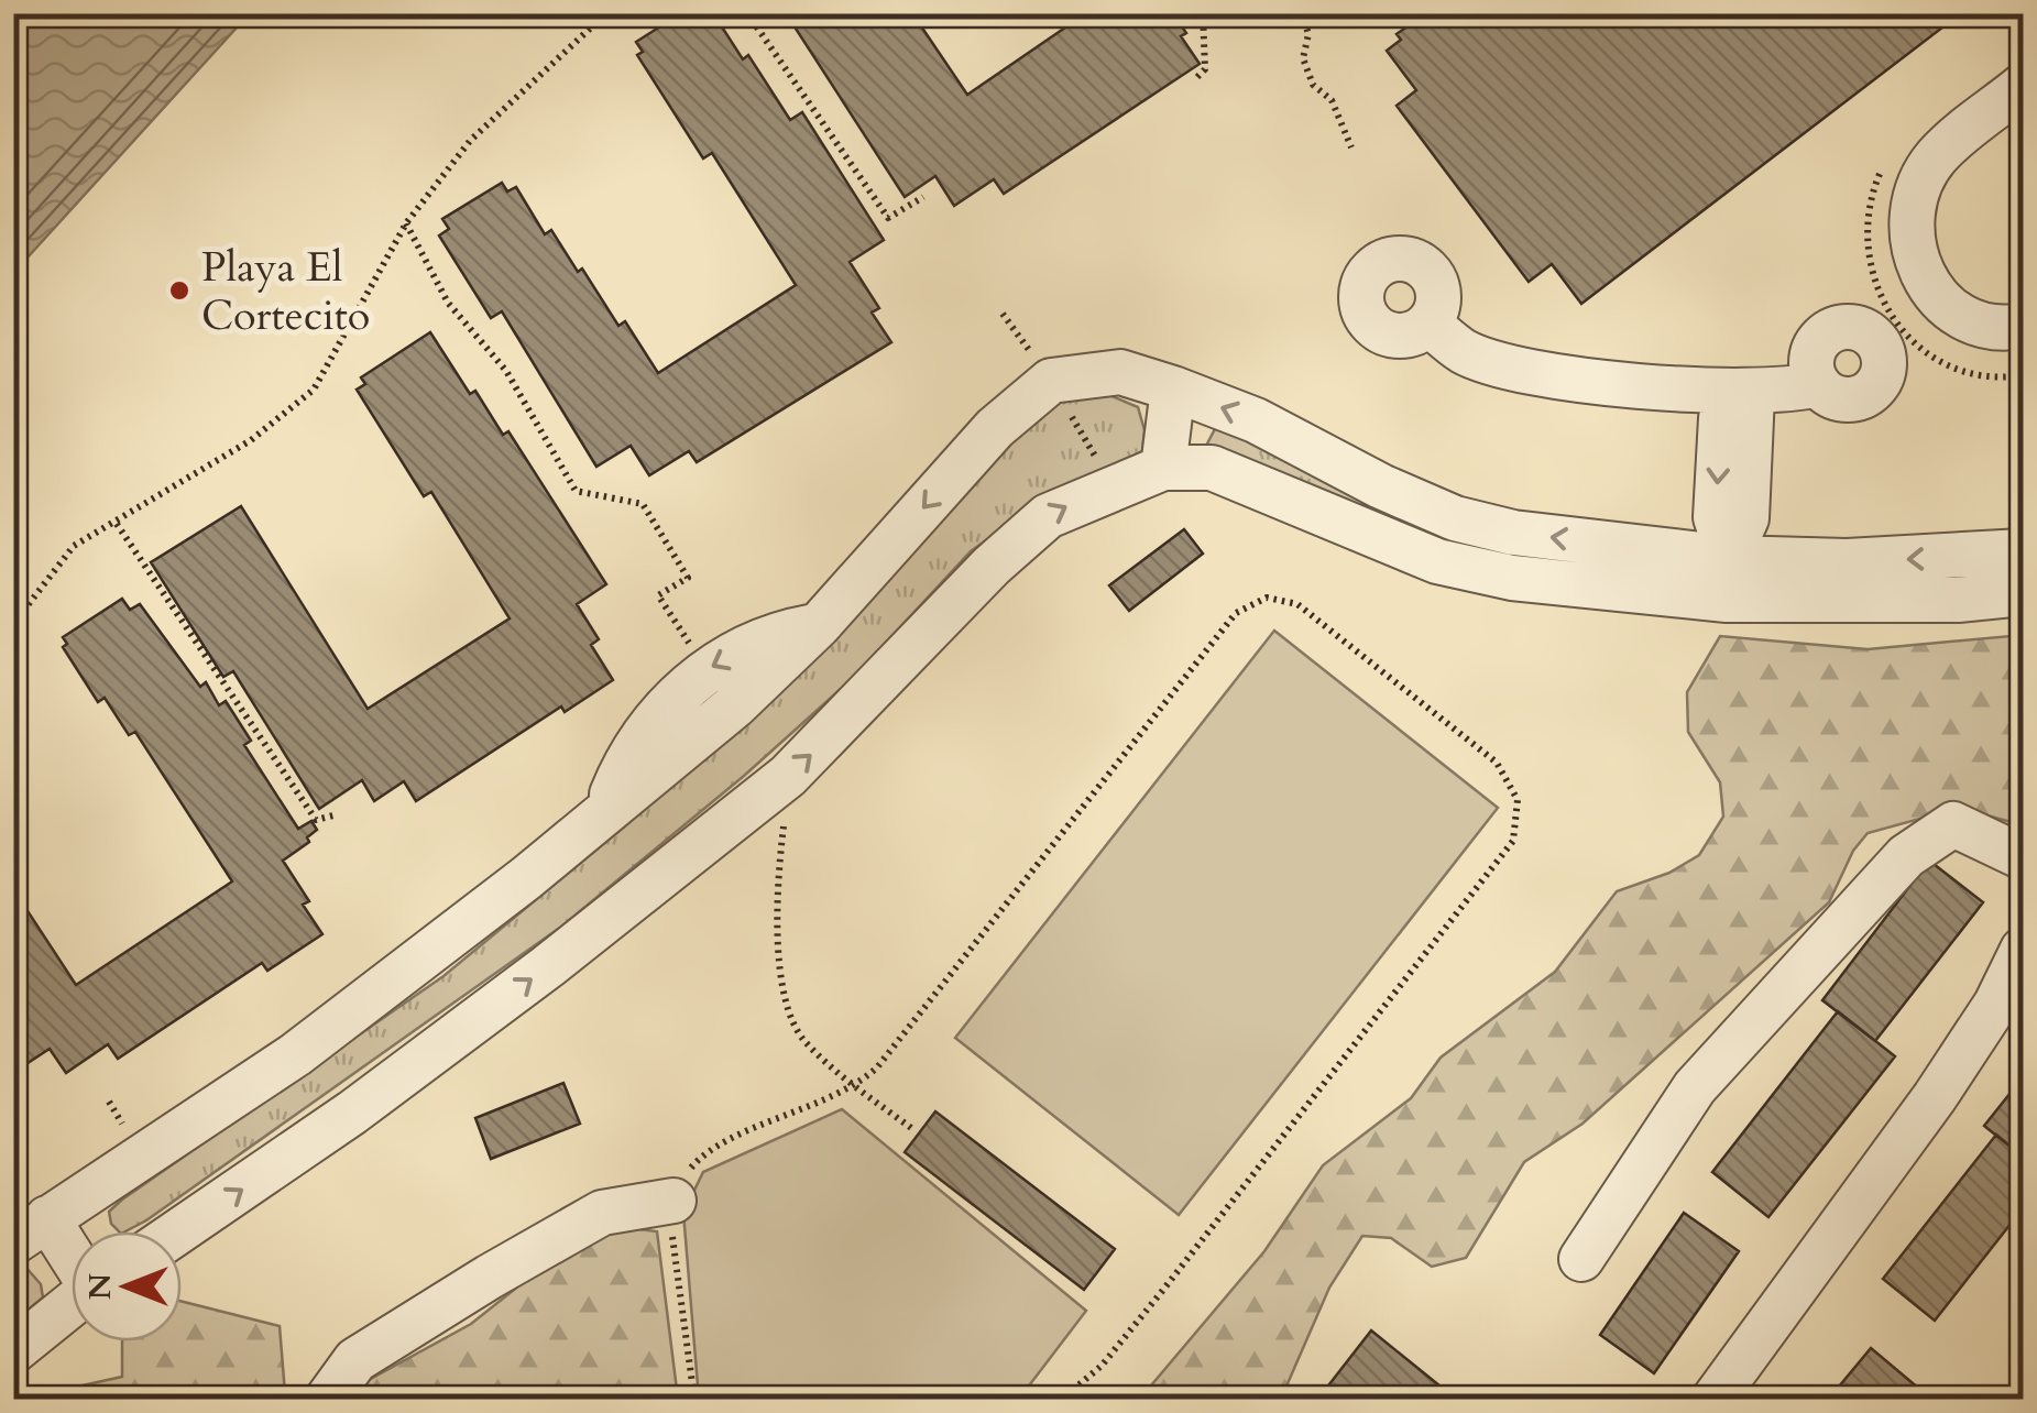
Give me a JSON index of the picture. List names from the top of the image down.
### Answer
{
  "places": ["Playa El Cortecito"],
  "north": "left"
}
